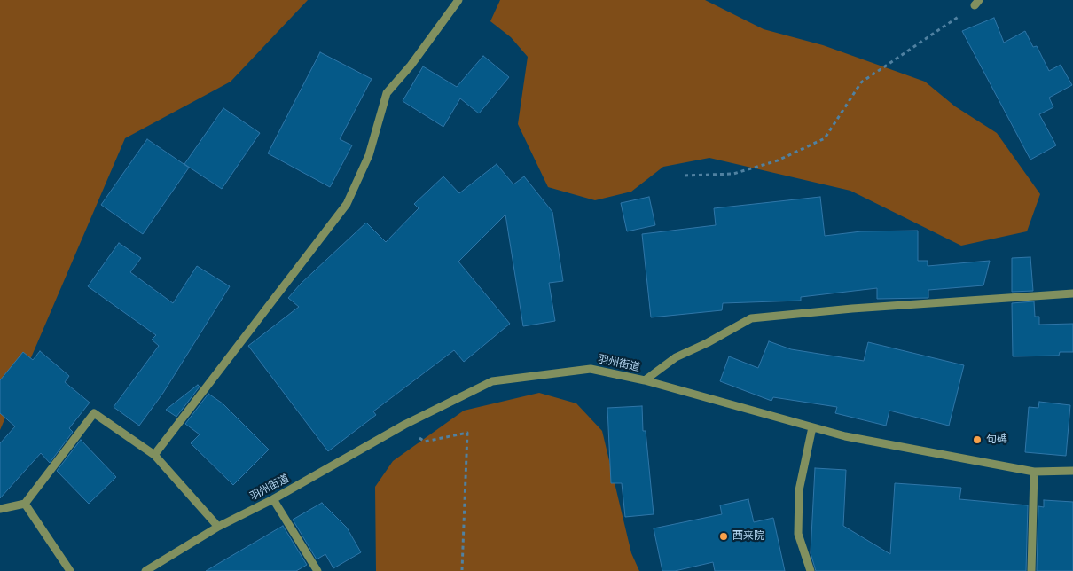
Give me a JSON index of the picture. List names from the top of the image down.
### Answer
{
  "streets": {
    "street": ["羽州街道"]
  },
  "places": ["句碑", "西来院"]
}
